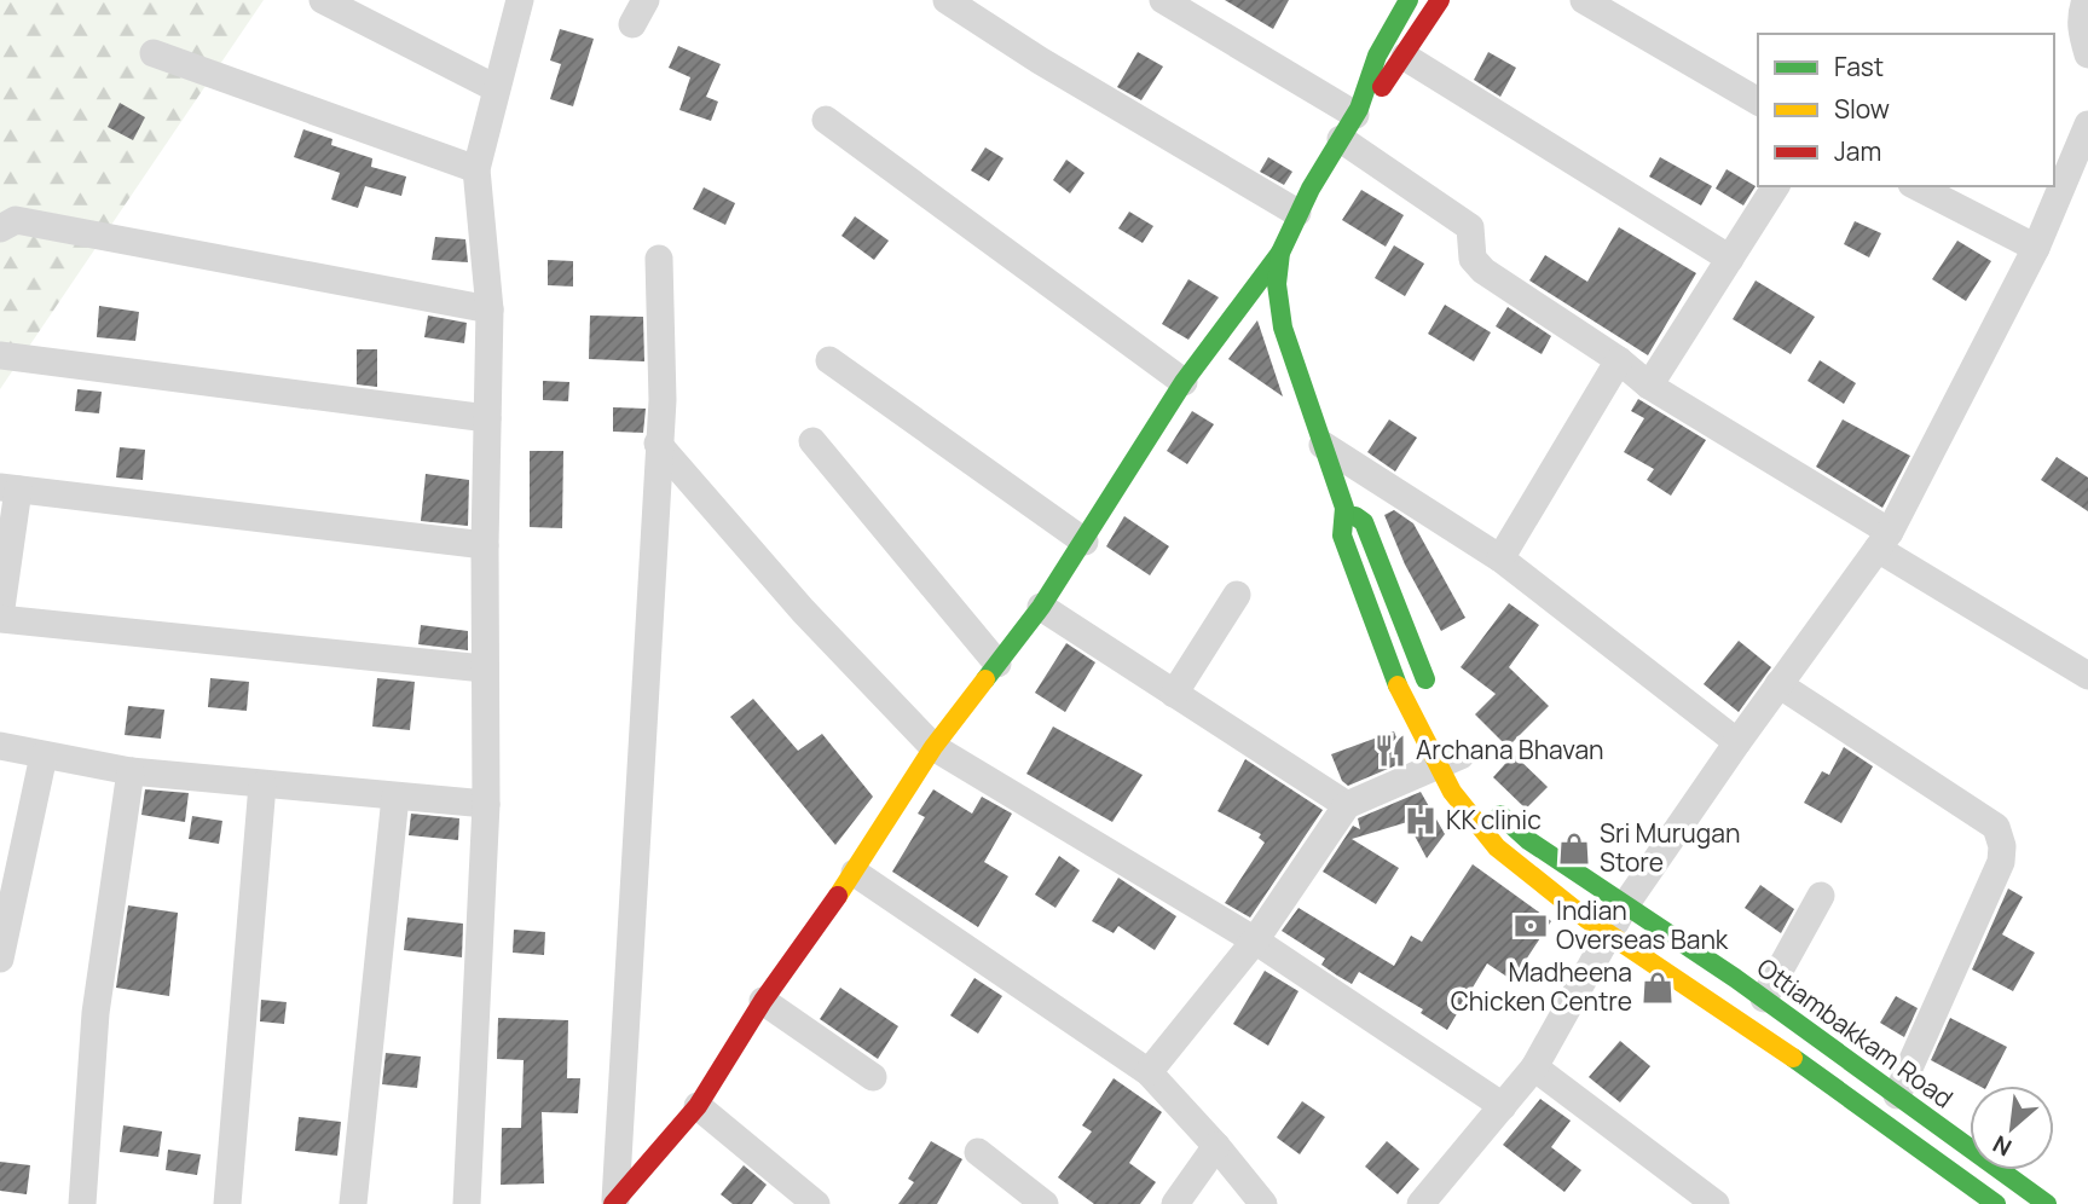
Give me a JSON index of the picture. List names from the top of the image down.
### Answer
{
  "streets": {
    "street": ["Ottiambakkam Road"]
  },
  "places": {
    "restaurant": ["Archana Bhavan"],
    "hospital": ["KK clinic"],
    "shop": ["Sri Murugan Store", "Madheena Chicken Centre"],
    "bank": ["Indian Overseas Bank"]
  },
  "legend": ["Fast", "Slow", "Jam"],
  "north": "bottom left"
}
